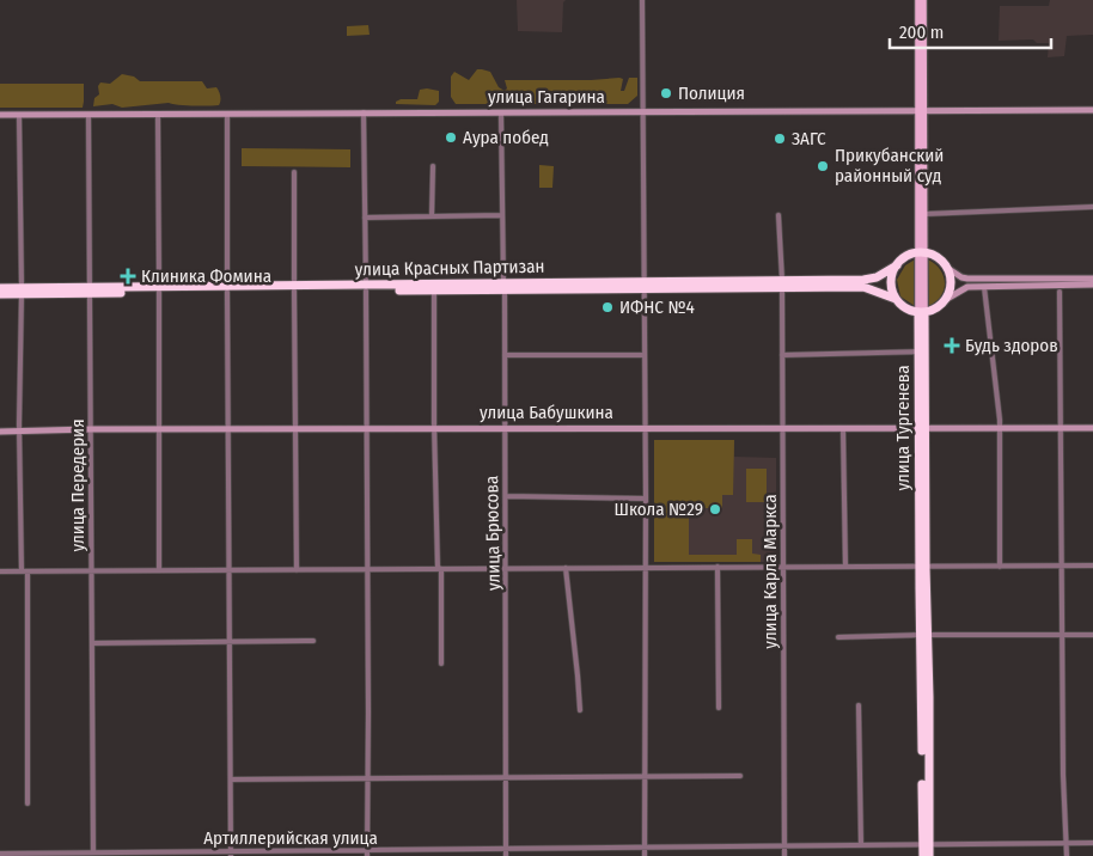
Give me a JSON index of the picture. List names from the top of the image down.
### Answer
{
  "streets": {
    "highway": ["улица Красных Партизан", "улица Тургенева"],
    "street": [
      "улица Гагарина",
      "улица Бабушкина",
      "улица Передерия",
      "улица Брюсова",
      "улица Карла Маркса",
      "Артиллерийская улица"
    ]
  },
  "crossings": [
    ["улица Гагарина", "улица Тургенева"],
    ["улица Гагарина", "улица Передерия"],
    ["улица Гагарина", "улица Брюсова"],
    ["улица Красных Партизан", "улица Тургенева"],
    ["улица Красных Партизан", "улица Передерия"],
    ["улица Красных Партизан", "улица Брюсова"],
    ["улица Красных Партизан", "улица Карла Маркса"],
    ["улица Бабушкина", "улица Тургенева"],
    ["улица Бабушкина", "улица Передерия"],
    ["улица Бабушкина", "улица Брюсова"],
    ["улица Бабушкина", "улица Карла Маркса"],
    ["улица Тургенева", "Артиллерийская улица"],
    ["улица Передерия", "Артиллерийская улица"],
    ["улица Брюсова", "Артиллерийская улица"],
    ["улица Карла Маркса", "Артиллерийская улица"]
  ],
  "places": {
    "other": [
      "Полиция",
      "Аура побед",
      "ЗАГС",
      "Прикубанский районный суд",
      "ИФНС №4",
      "Школа №29"
    ],
    "health": ["Клиника Фомина", "Будь здоров"]
  },
  "scale_bar": "200 m"
}
